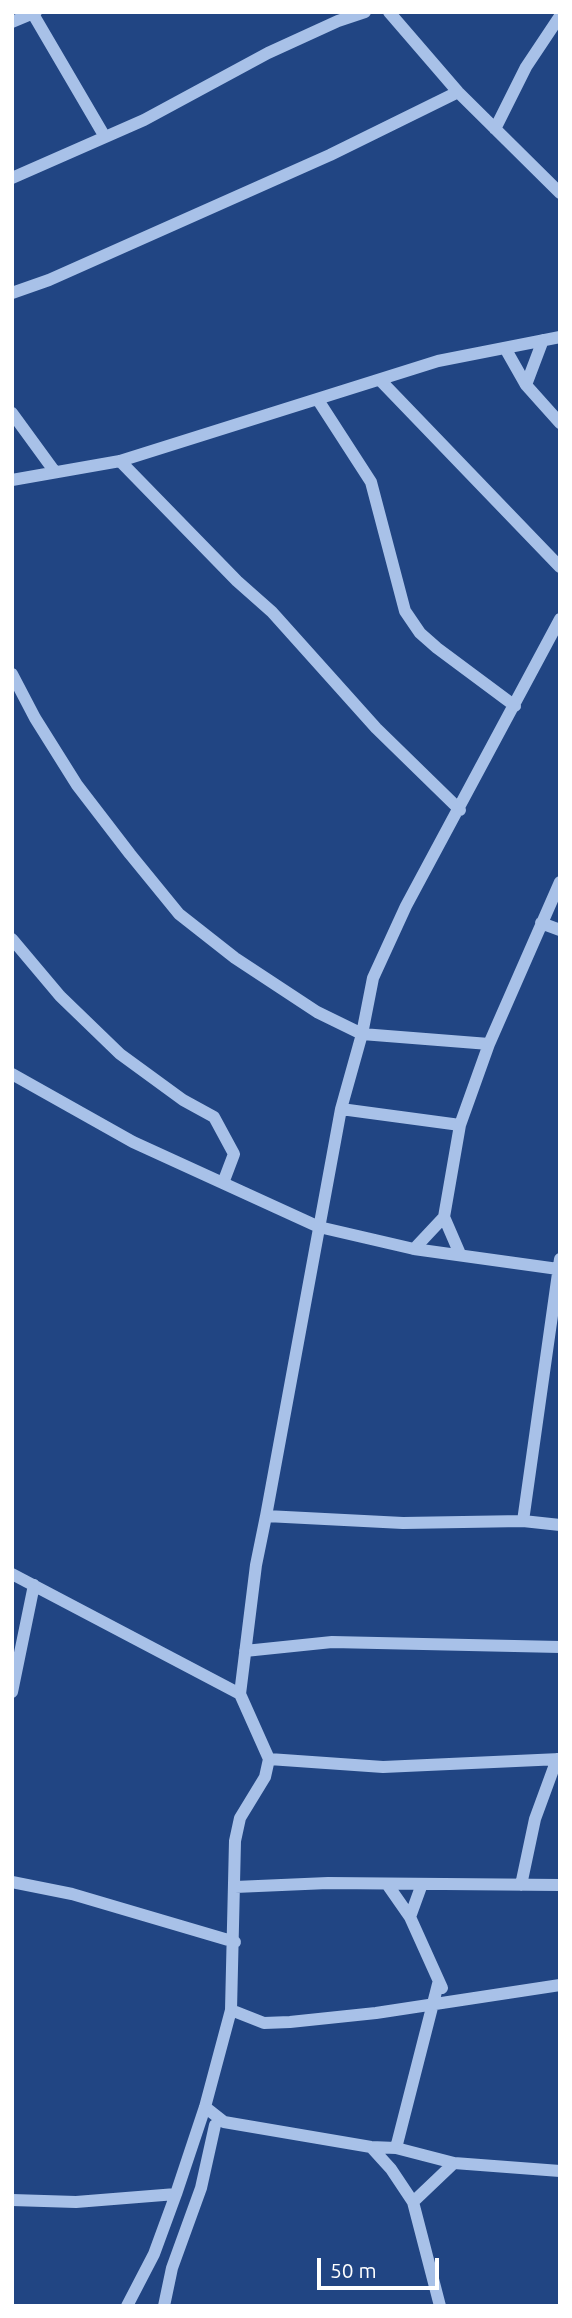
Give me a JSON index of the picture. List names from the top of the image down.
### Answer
{
  "scale_bar": "50 m"
}
